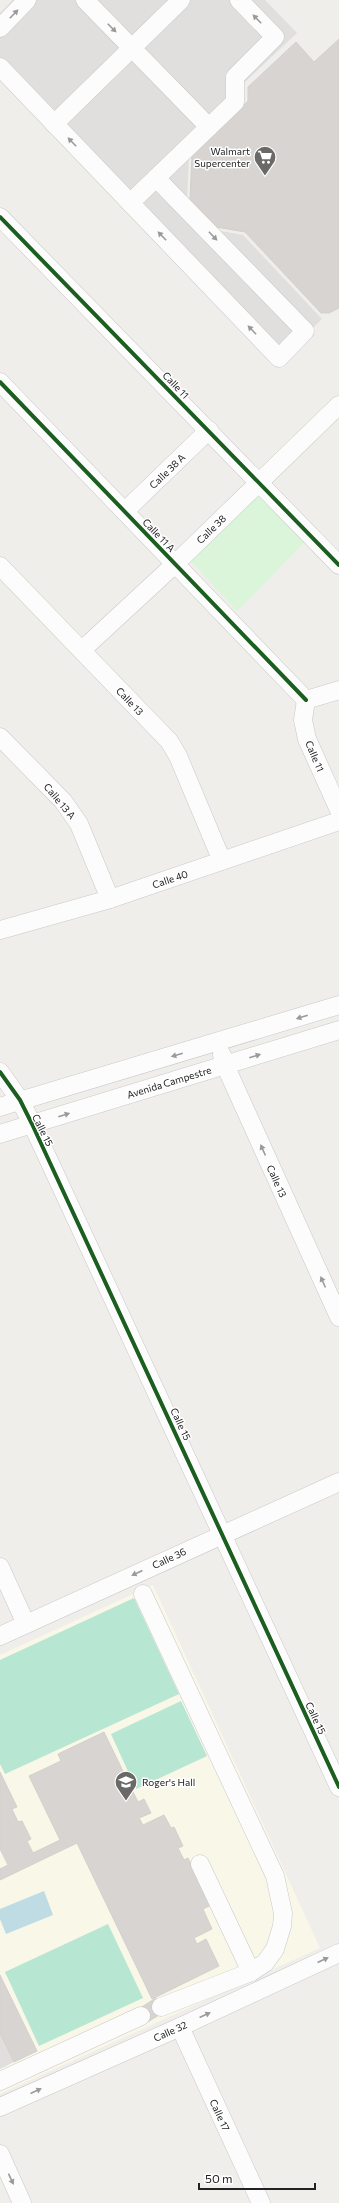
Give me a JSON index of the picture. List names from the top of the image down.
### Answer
{
  "streets": {
    "street": [
      "Calle 11",
      "Calle 38 A",
      "Calle 38",
      "Calle 11 A",
      "Calle 13",
      "Calle 13 A",
      "Calle 40",
      "Avenida Campestre",
      "Calle 15",
      "Calle 36",
      "Calle 32",
      "Calle 17"
    ]
  },
  "crossings": [
    ["Calle 11", "Calle 38 A"],
    ["Calle 11", "Calle 38"],
    ["Calle 11", "Calle 11 A"],
    ["Calle 38 A", "Calle 11 A"],
    ["Calle 38", "Calle 11 A"],
    ["Calle 38", "Calle 13"],
    ["Calle 13", "Calle 40"],
    ["Calle 13", "Avenida Campestre"],
    ["Calle 13 A", "Calle 40"],
    ["Avenida Campestre", "Calle 15"],
    ["Calle 15", "Calle 36"],
    ["Calle 32", "Calle 17"]
  ],
  "one_way": ["Calle 13", "Calle 36"],
  "places": {
    "supermarket": ["Walmart Supercenter"],
    "school or university": ["Roger's Hall"]
  },
  "scale_bar": "50 m"
}
